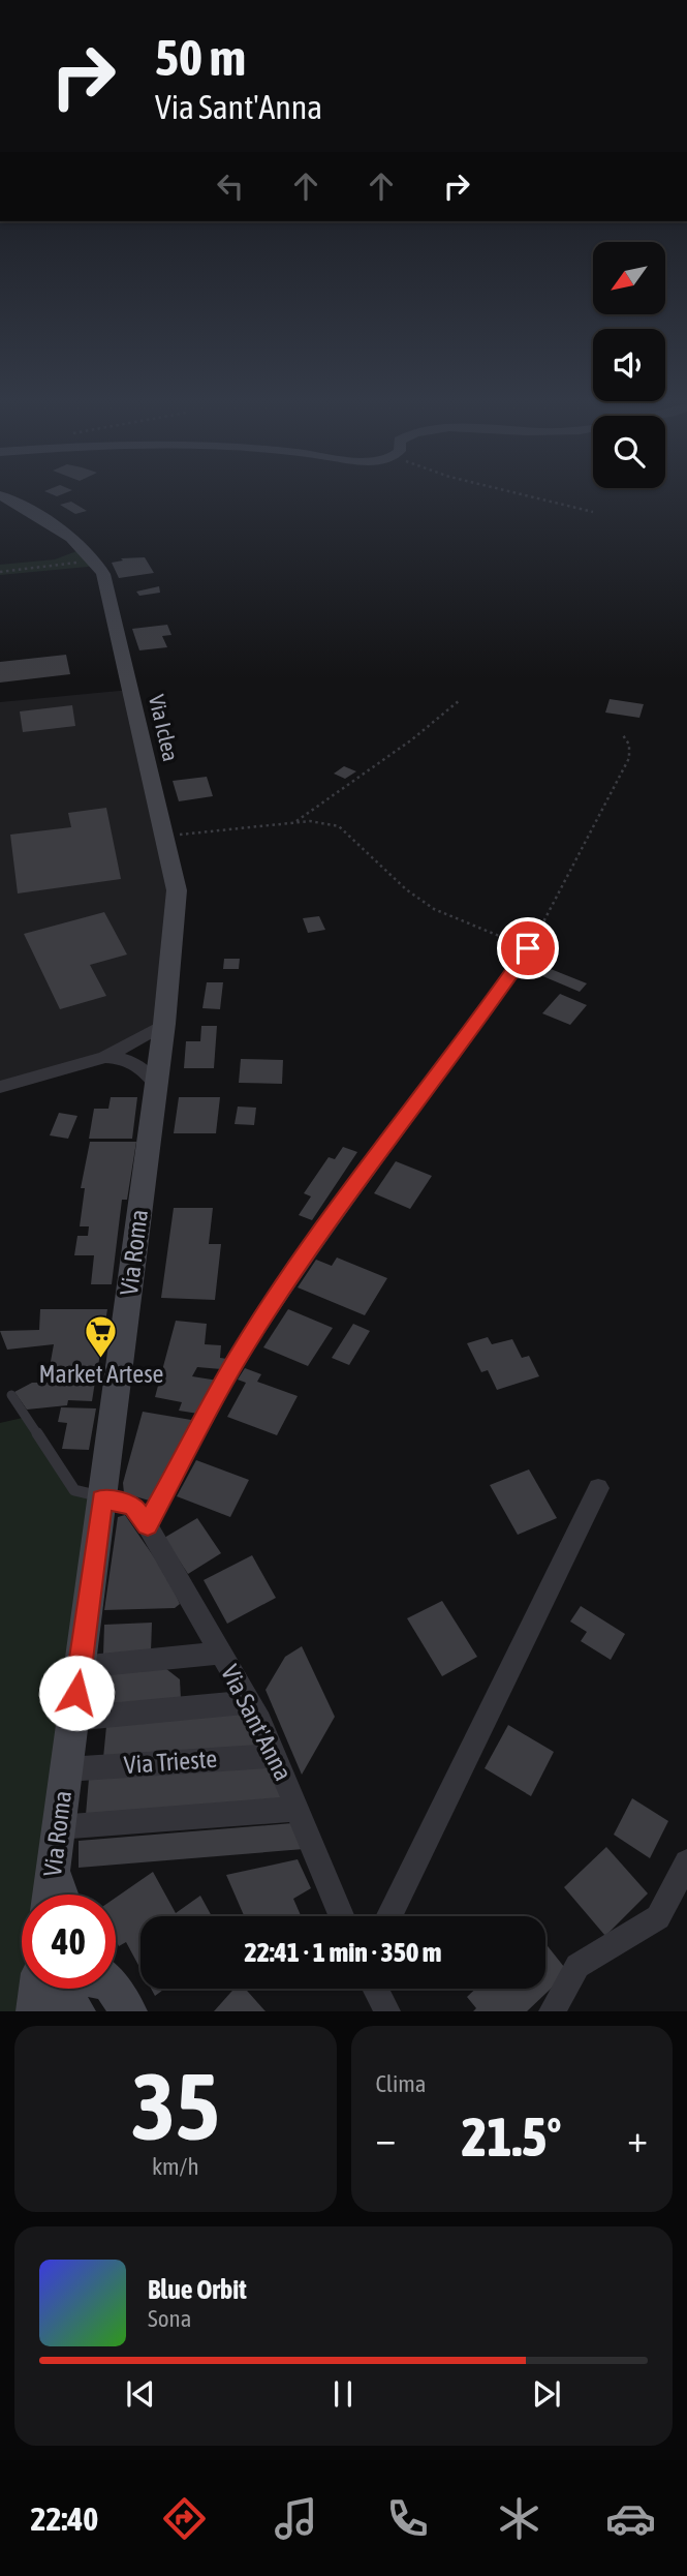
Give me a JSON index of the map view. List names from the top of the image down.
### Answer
{
  "streets": {
    "street": [
      "Via Iclea",
      "Via Roma",
      "Via Sant'Anna",
      "Via Trieste"
    ]
  },
  "crossings": [
    ["Via Iclea", "Via Roma"],
    ["Via Roma", "Via Sant'Anna"],
    ["Via Roma", "Via Trieste"],
    ["Via Sant'Anna", "Via Trieste"]
  ],
  "places": {
    "supermarket": ["Market Artese"]
  },
  "north": "bottom left",
  "page": {
    "turn": ["50 m", "Via Sant'Anna"],
    "limit": "40",
    "trip": "22:41 · 1 min · 350 m",
    "tile": [
      ["35", "km/h"],
      "Clima"
    ],
    "heat": ["−", "21.5°", "+"],
    "song": ["Blue Orbit", "Sona"],
    "tabs": "22:40"
  }
}
